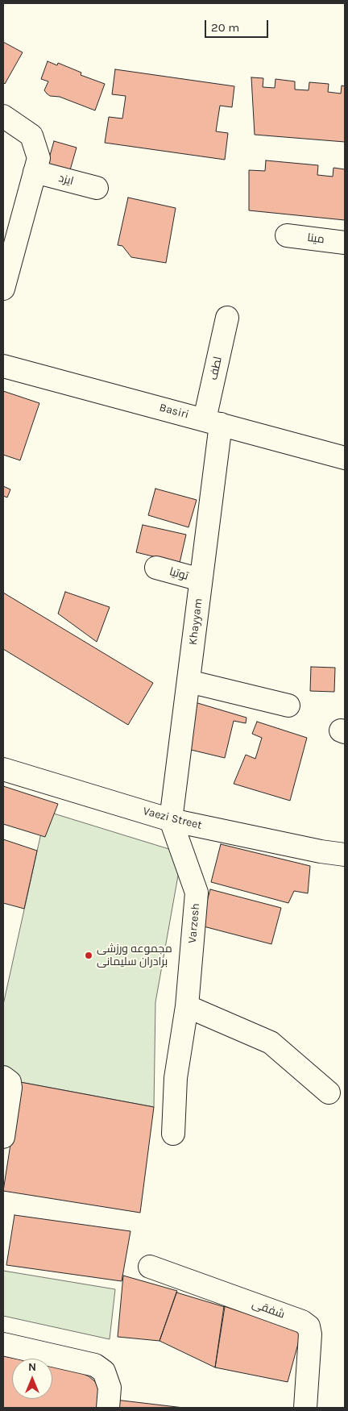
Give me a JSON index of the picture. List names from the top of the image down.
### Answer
{
  "streets": {
    "street": [
      "ایزد",
      "مینا",
      "لطف",
      "Basiri",
      "توتیا",
      "Khayyam",
      "Vaezi Street",
      "Varzesh",
      "شفقی"
    ]
  },
  "crossings": [
    ["لطف", "Basiri"],
    ["لطف", "Khayyam"],
    ["Basiri", "Khayyam"],
    ["توتیا", "Khayyam"],
    ["Khayyam", "Vaezi Street"],
    ["Khayyam", "Varzesh"],
    ["Vaezi Street", "Varzesh"]
  ],
  "places": ["مجموعه ورزشی برادران سلیمانی"],
  "scale_bar": "20 m",
  "north": "top"
}
